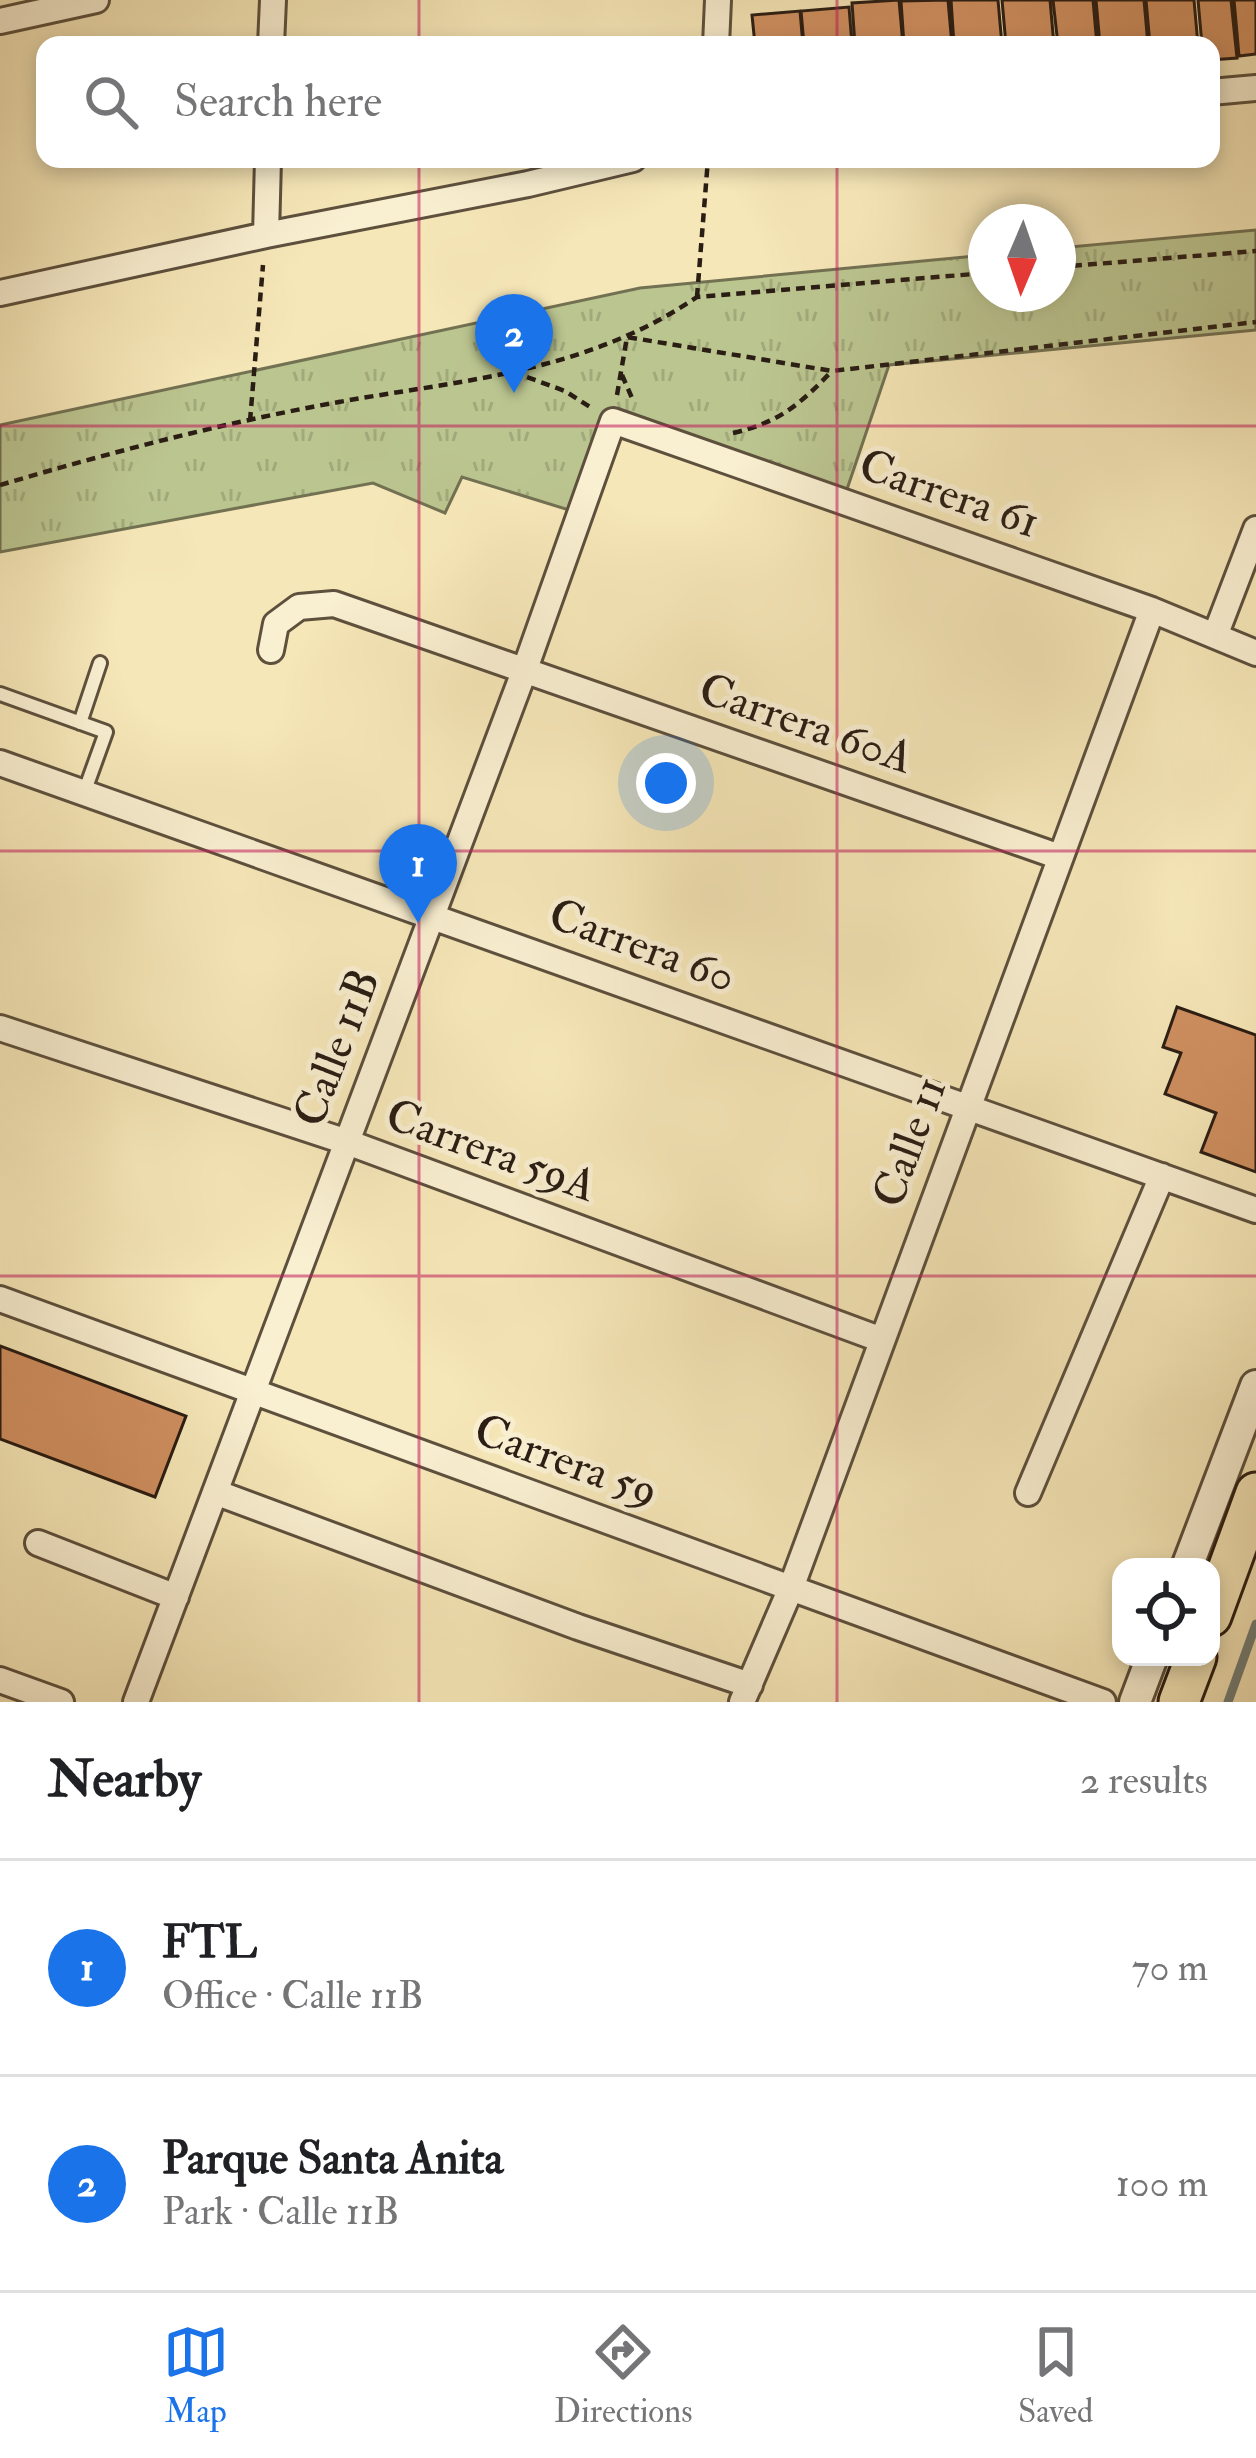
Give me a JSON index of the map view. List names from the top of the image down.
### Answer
{
  "streets": {
    "street": [
      "Carrera 61",
      "Carrera 60A",
      "Carrera 60",
      "Calle 11B",
      "Calle 11",
      "Carrera 59A",
      "Carrera 59"
    ]
  },
  "crossings": [
    ["Carrera 61", "Calle 11B"],
    ["Carrera 61", "Calle 11"],
    ["Carrera 60A", "Calle 11B"],
    ["Carrera 60A", "Calle 11"],
    ["Carrera 60", "Calle 11B"],
    ["Carrera 60", "Calle 11"],
    ["Calle 11B", "Carrera 59A"],
    ["Calle 11B", "Carrera 59"],
    ["Calle 11", "Carrera 59A"],
    ["Calle 11", "Carrera 59"]
  ],
  "north": "bottom",
  "page": {
    "search": "Search here",
    "pins": ["2", "1"],
    "heading": ["Nearby", "2 results"],
    "list": [
      {
        "mark": "1",
        "name": "FTL",
        "note": "Office · Calle 11B",
        "value": "70 m"
      },
      {
        "mark": "2",
        "name": "Parque Santa Anita",
        "note": "Park · Calle 11B",
        "value": "100 m"
      }
    ],
    "nav": ["Map", "Directions", "Saved"]
  }
}
